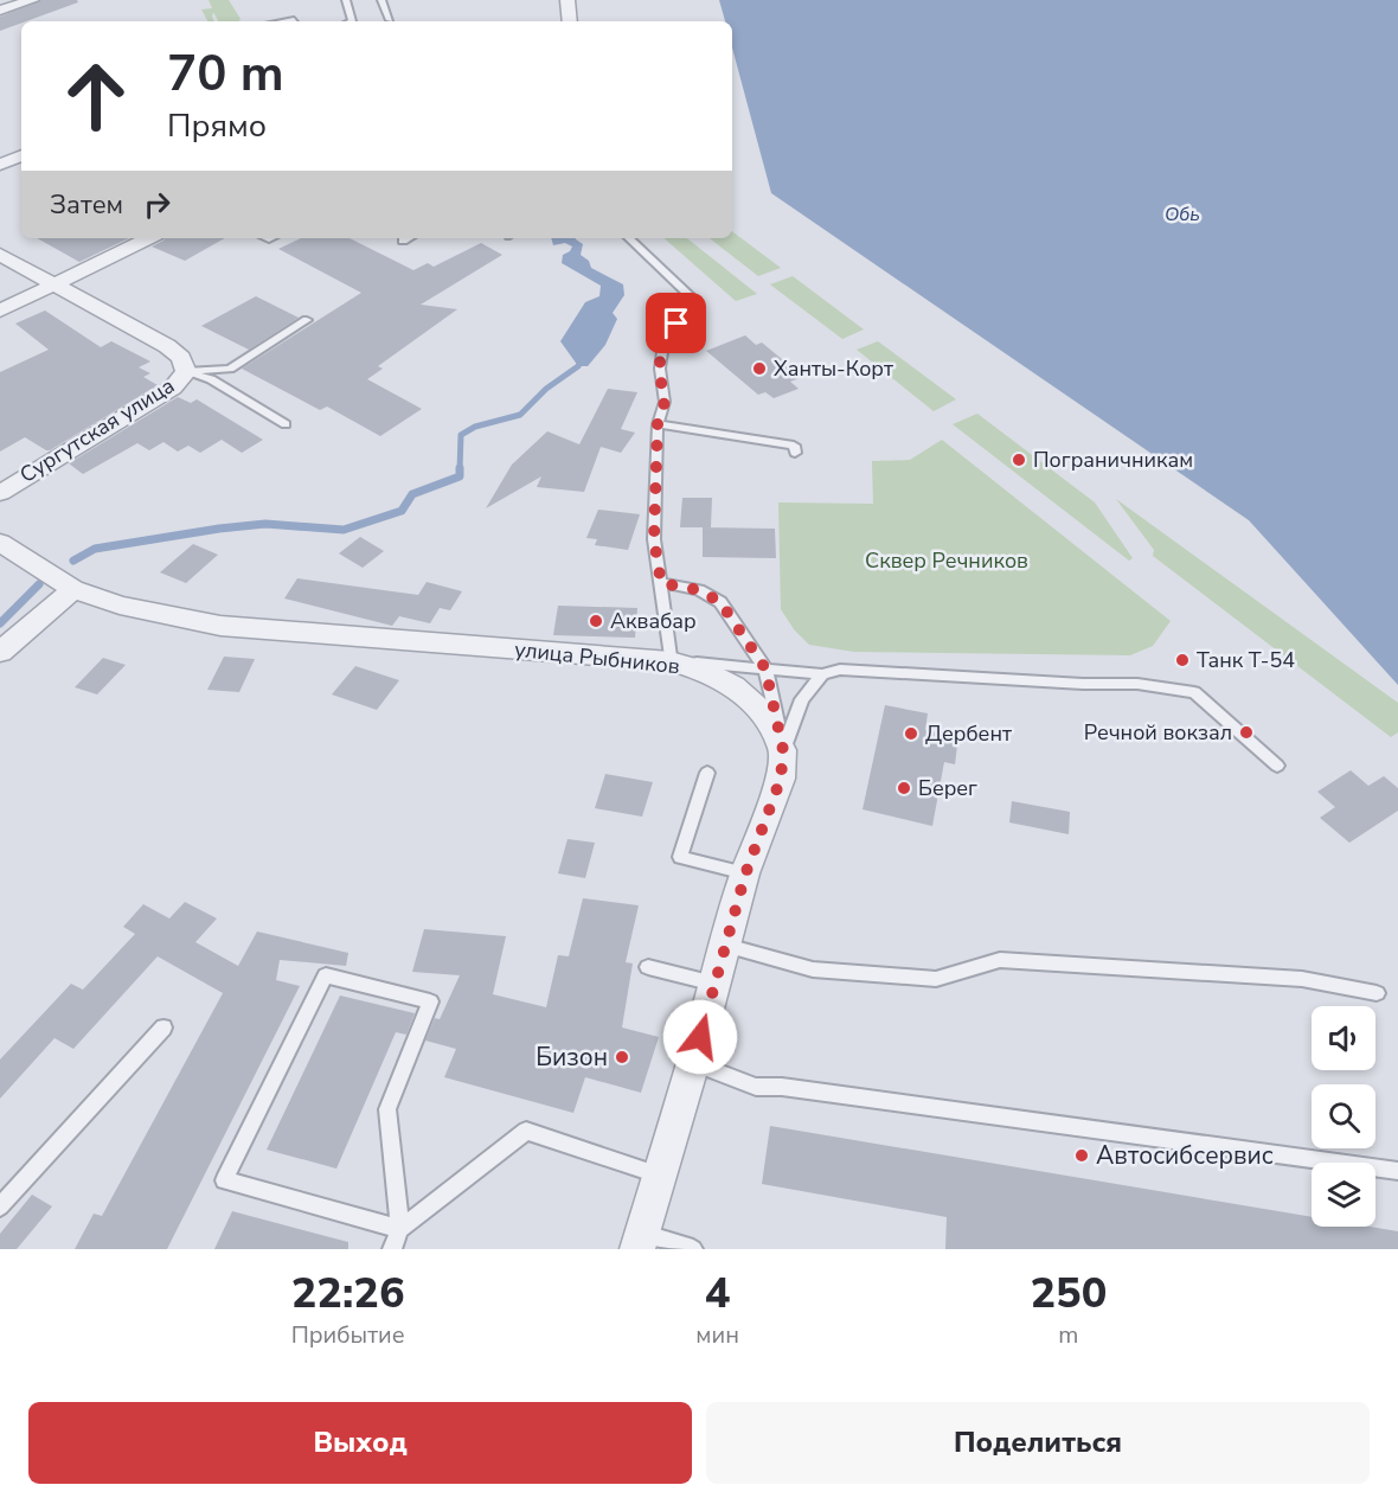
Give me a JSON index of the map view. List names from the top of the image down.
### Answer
{
  "streets": {
    "street": ["Сургутская улица", "улица Рыбников"]
  },
  "water": ["Обь"],
  "parks": ["Сквер Речников"],
  "places": [
    "Ханты-Корт",
    "Пограничникам",
    "Аквабар",
    "Танк Т-54",
    "Речной вокзал",
    "Дербент",
    "Берег",
    "Бизон",
    "Автосибсервис"
  ],
  "page": {
    "turn": ["70 m", "Прямо"],
    "then": "Затем",
    "eta": [
      "22:26",
      "Прибытие",
      "4",
      "мин",
      "250",
      "m"
    ],
    "buttons": ["Выход", "Поделиться"]
  }
}
